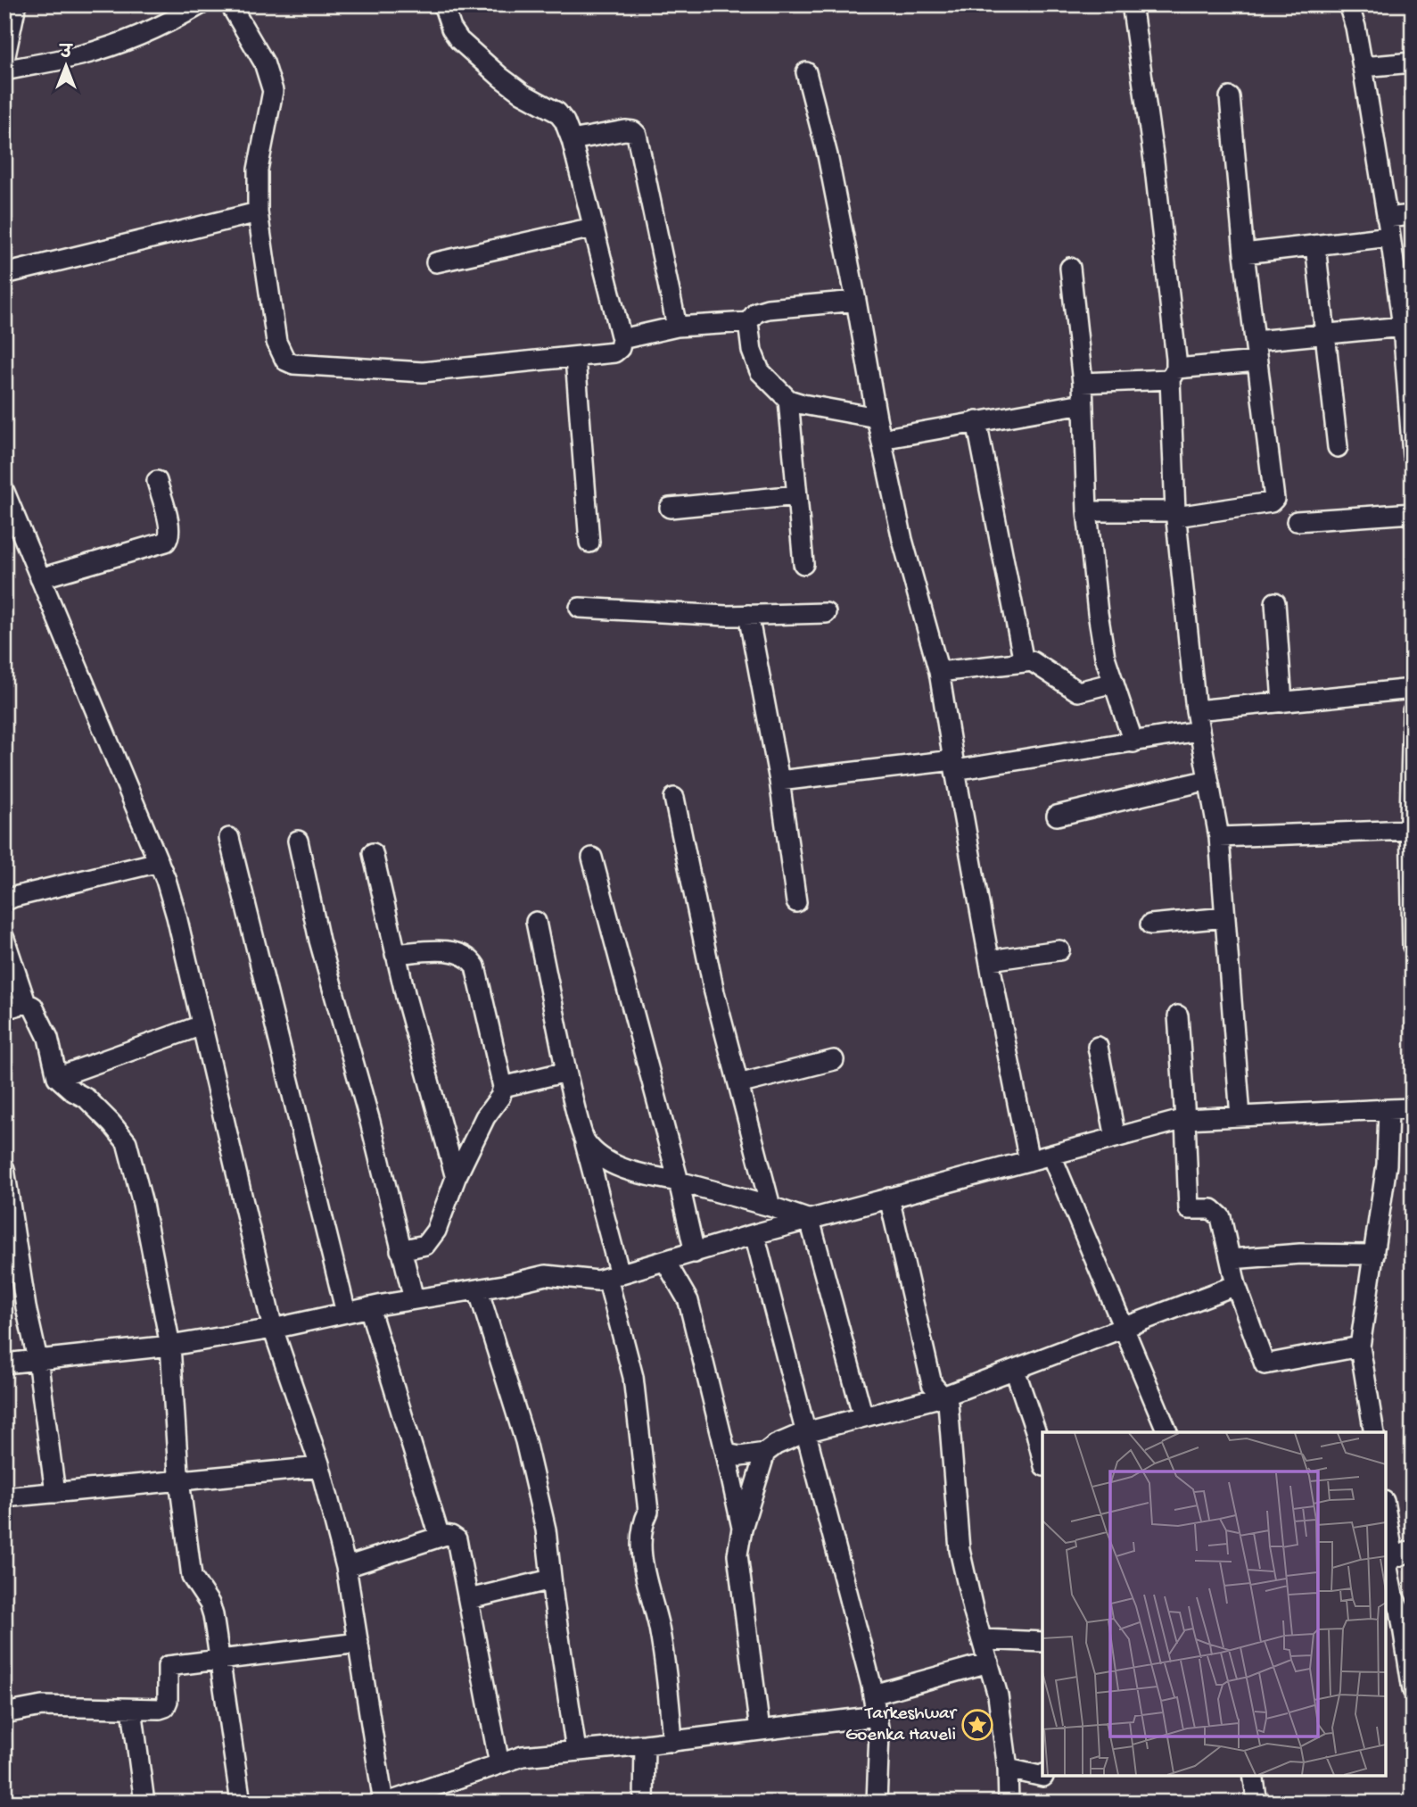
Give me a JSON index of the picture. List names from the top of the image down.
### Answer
{
  "places": {
    "place": ["Tarkeshwar Goenka Haveli"]
  },
  "north": "top"
}
